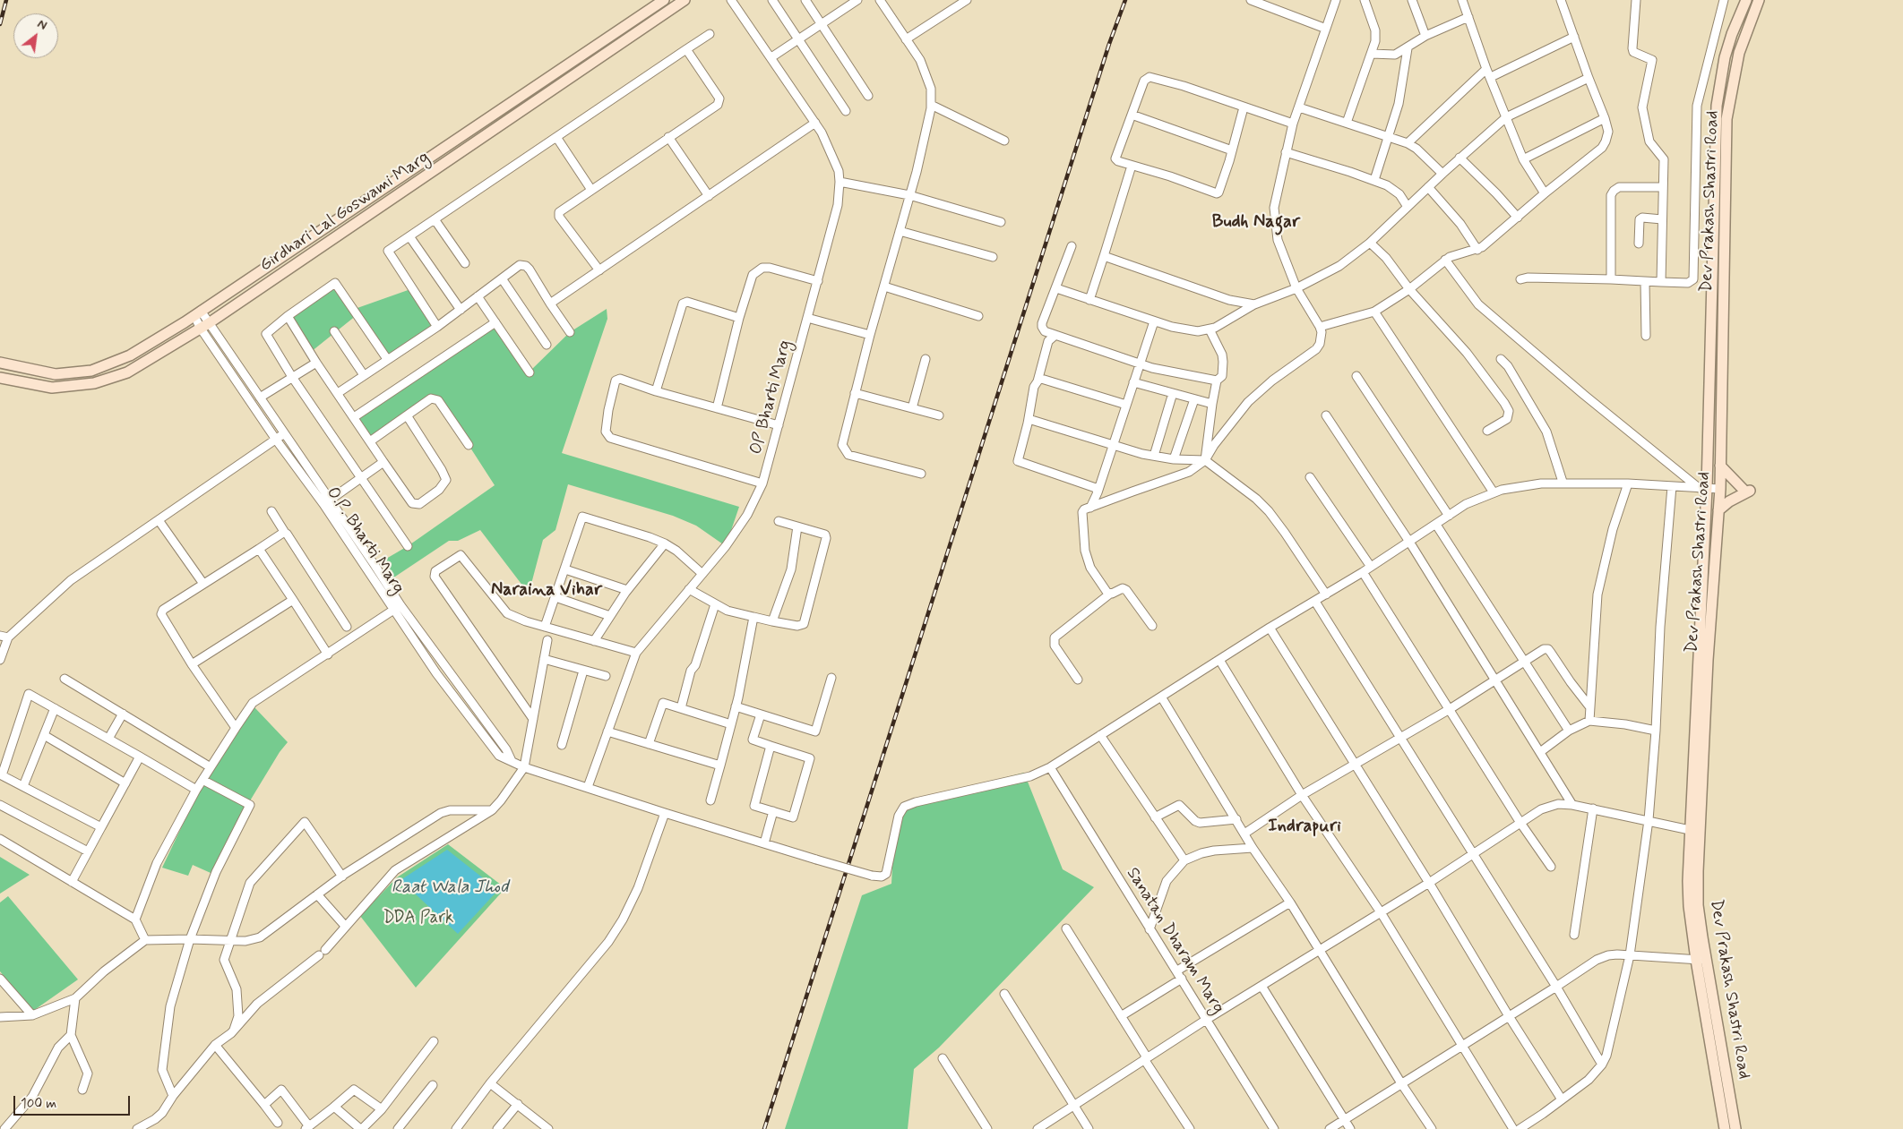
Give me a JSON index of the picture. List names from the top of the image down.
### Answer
{
  "streets": {
    "street": [
      "Dev Prakash Shastri Road",
      "Girdhari Lal Goswami Marg",
      "OP Bharti Marg",
      "O.P. Bharti Marg",
      "Sanatan Dharam Marg"
    ]
  },
  "crossings": [
    ["Girdhari Lal Goswami Marg", "O.P. Bharti Marg"],
    ["OP Bharti Marg", "O.P. Bharti Marg"],
    ["O.P. Bharti Marg", "Sanatan Dharam Marg"]
  ],
  "districts": ["Budh Nagar", "Naraina Vihar", "Indrapuri"],
  "water": ["Raat Wala Jhod"],
  "parks": ["DDA Park"],
  "scale_bar": "100 m",
  "north": "top right"
}
